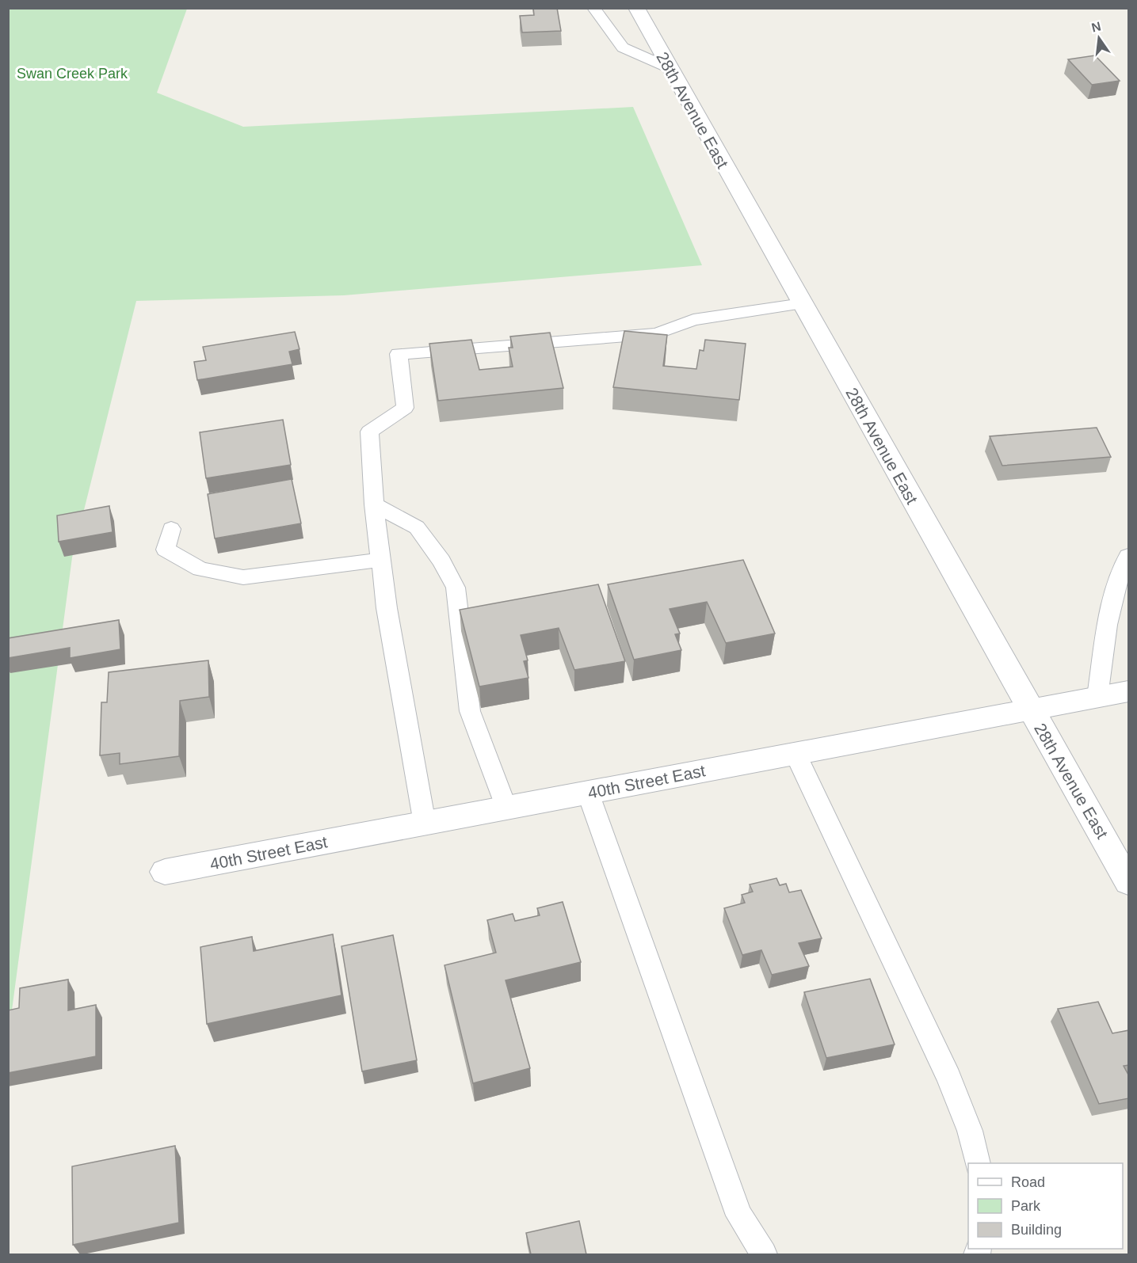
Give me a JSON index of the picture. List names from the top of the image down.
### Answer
{
  "streets": {
    "street": ["28th Avenue East", "40th Street East"]
  },
  "crossings": [
    ["28th Avenue East", "40th Street East"]
  ],
  "parks": ["Swan Creek Park"],
  "legend": ["Road", "Park", "Building"],
  "north": "top"
}
